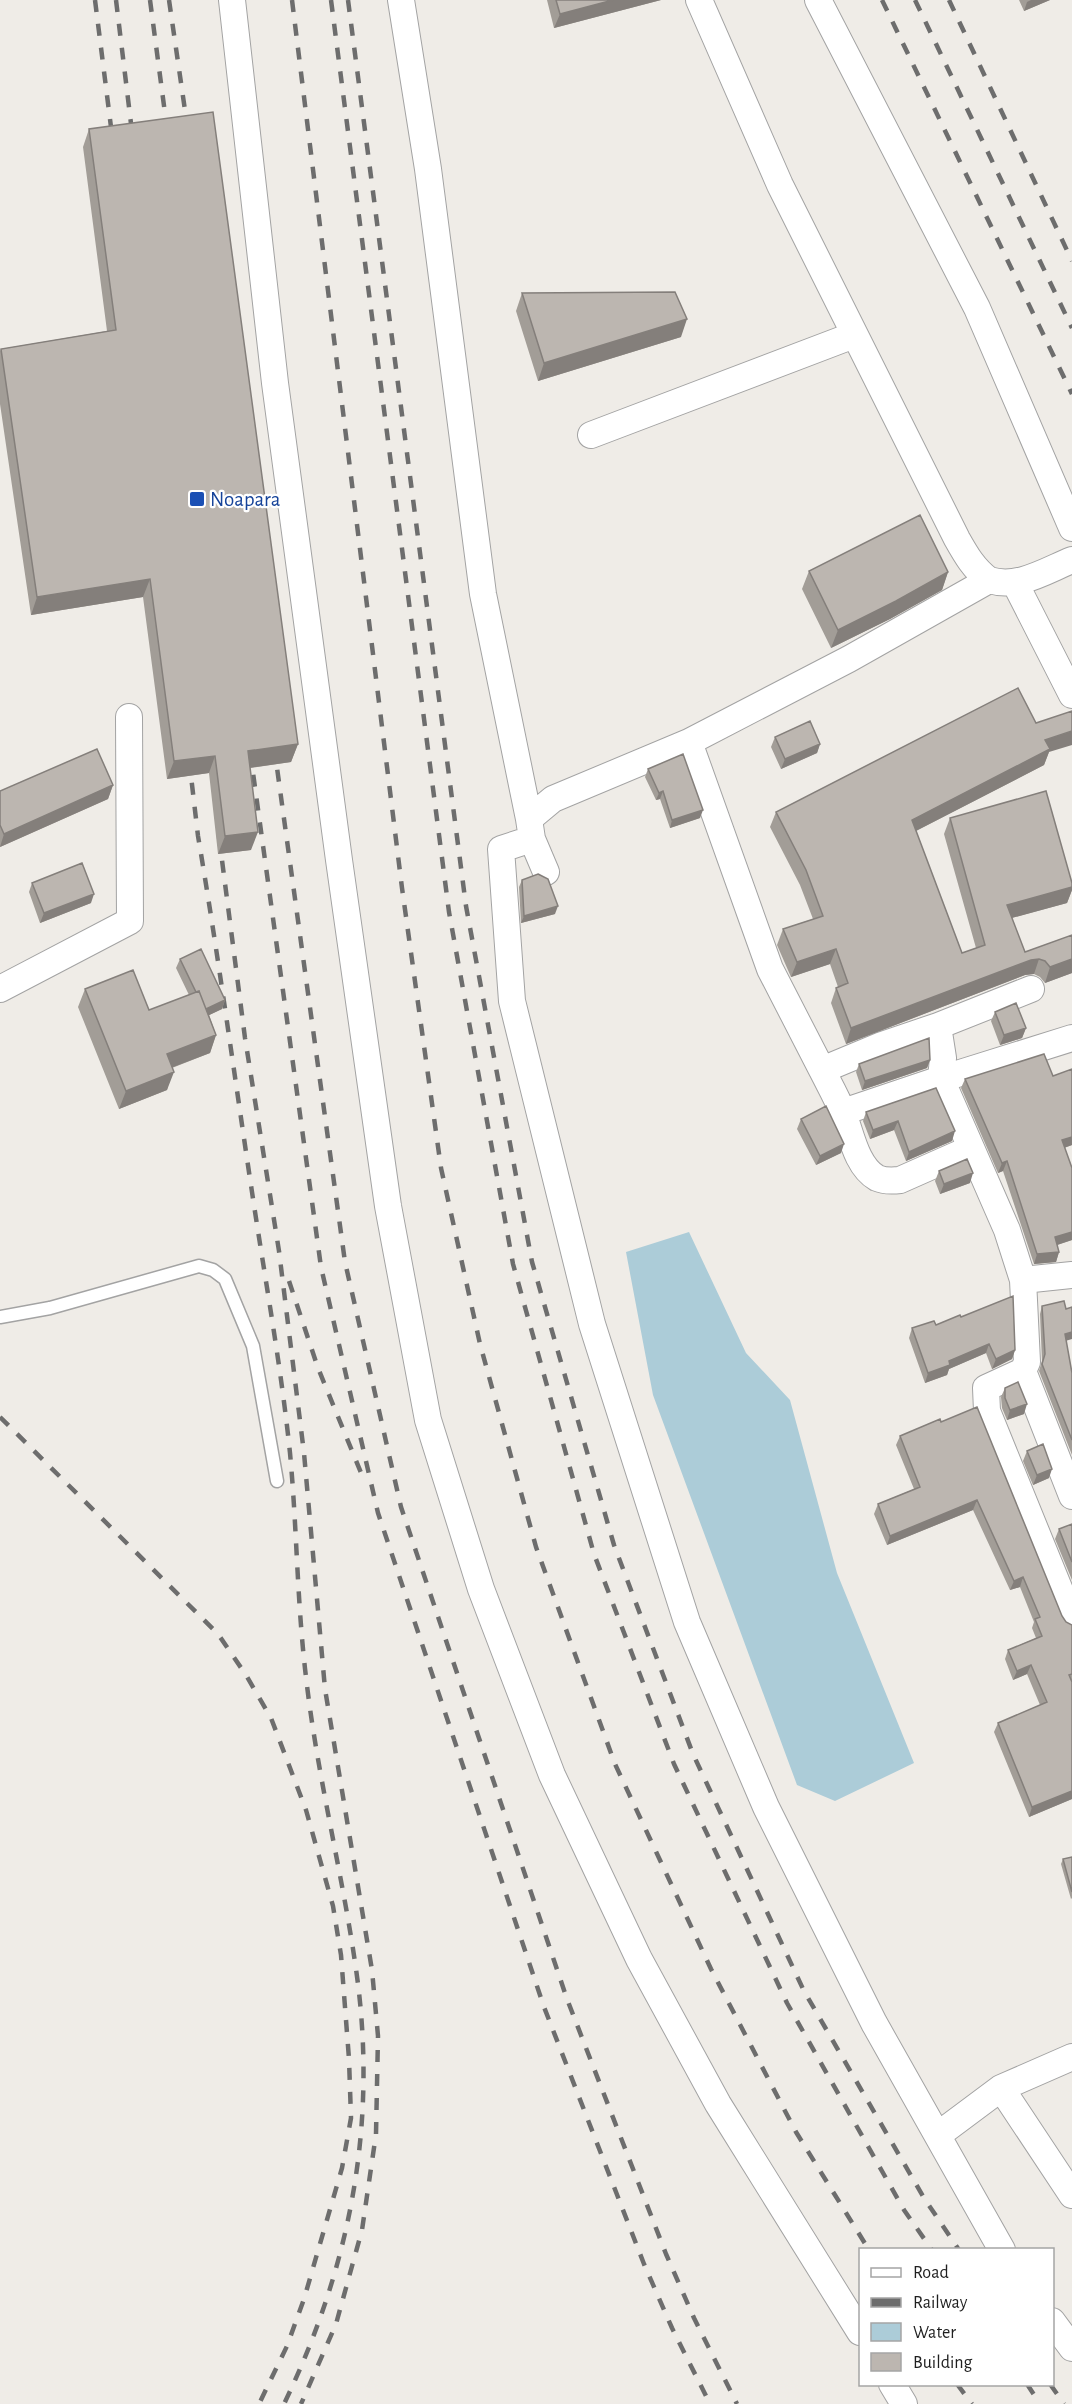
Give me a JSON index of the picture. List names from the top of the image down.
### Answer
{
  "places": {
    "transit": ["Noapara"]
  },
  "legend": [
    "Road",
    "Railway",
    "Water",
    "Building"
  ]
}
